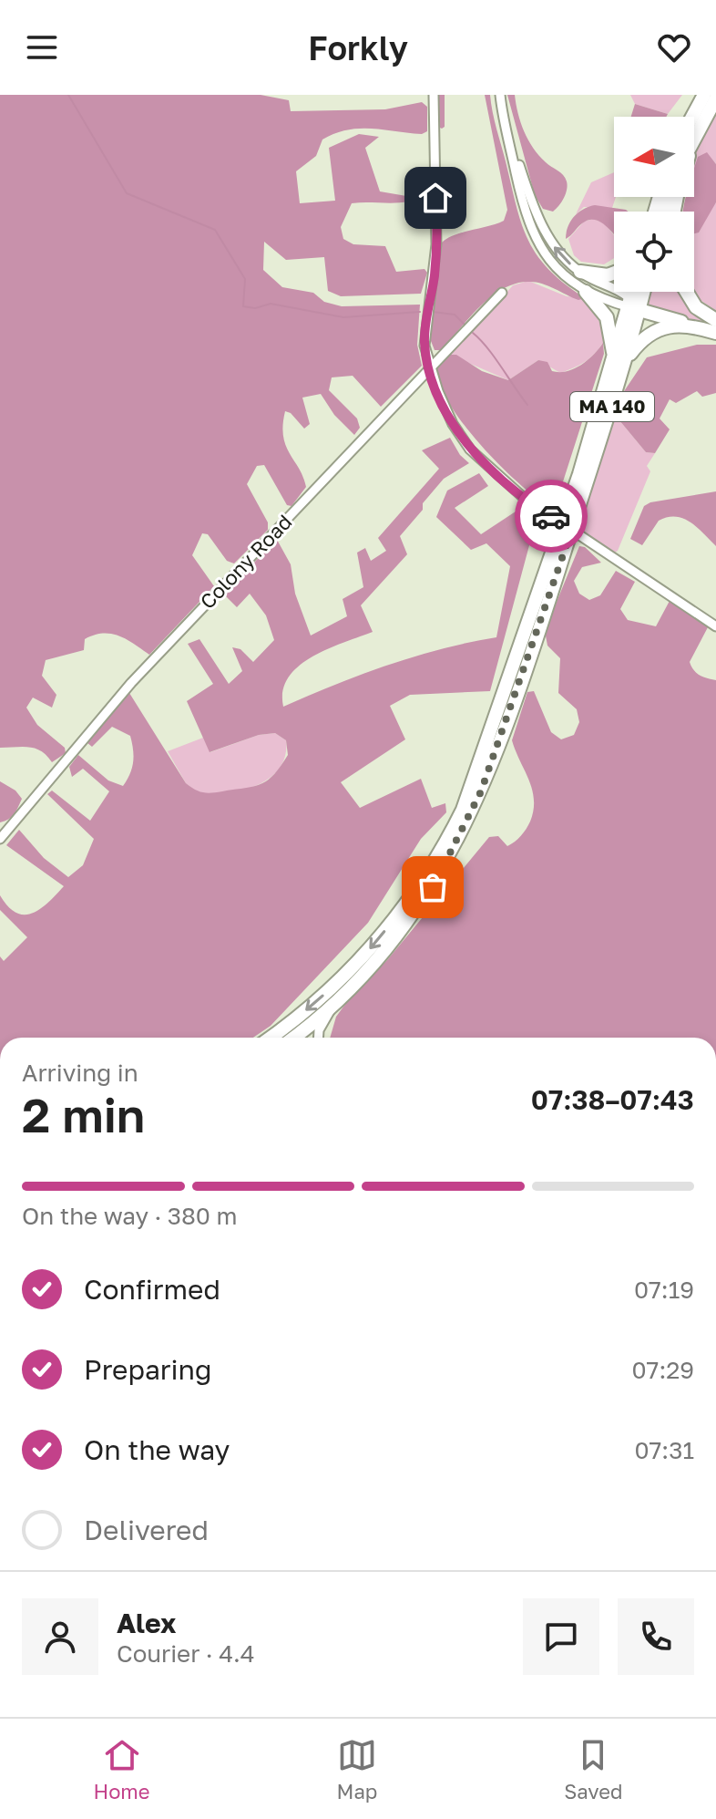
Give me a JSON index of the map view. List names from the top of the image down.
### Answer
{
  "streets": {
    "highway": ["MA 140"],
    "street": ["Colony Road"]
  },
  "north": "left",
  "page": {
    "header": "Forkly",
    "heading": ["2 min", "Arriving in", "07:38–07:43"],
    "panel": ["Alex", "Courier · 4.4"],
    "bar": "On the way · 380 m",
    "list": [
      ["Confirmed", "07:19"],
      ["Preparing", "07:29"],
      ["On the way", "07:31"],
      "Delivered"
    ],
    "tabs": ["Home", "Map", "Saved"]
  }
}
